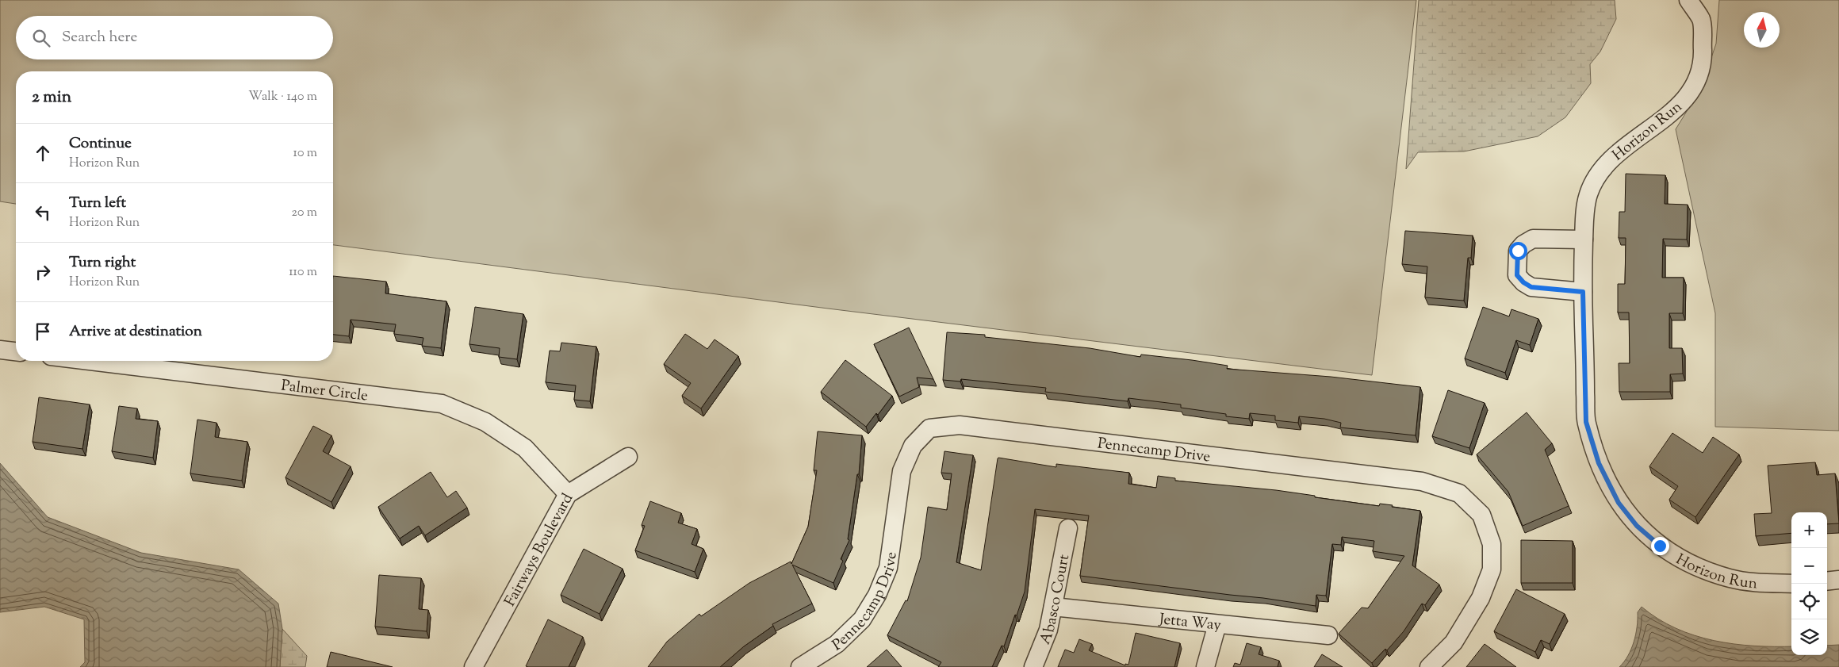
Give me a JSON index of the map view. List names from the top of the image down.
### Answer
{
  "streets": {
    "street": [
      "Horizon Run",
      "Palmer Circle",
      "Pennecamp Drive",
      "Fairways Boulevard",
      "Abasco Court",
      "Jetta Way"
    ]
  },
  "crossings": [
    ["Palmer Circle", "Fairways Boulevard"],
    ["Abasco Court", "Jetta Way"]
  ],
  "north": "top",
  "page": {
    "search": "Search here",
    "heading": ["2 min", "Walk · 140 m"],
    "list": [
      ["Continue", "Horizon Run", "10 m"],
      ["Turn left", "Horizon Run", "20 m"],
      ["Turn right", "Horizon Run", "110 m"],
      "Arrive at destination"
    ],
    "map_buttons": ["+", "−"]
  }
}
